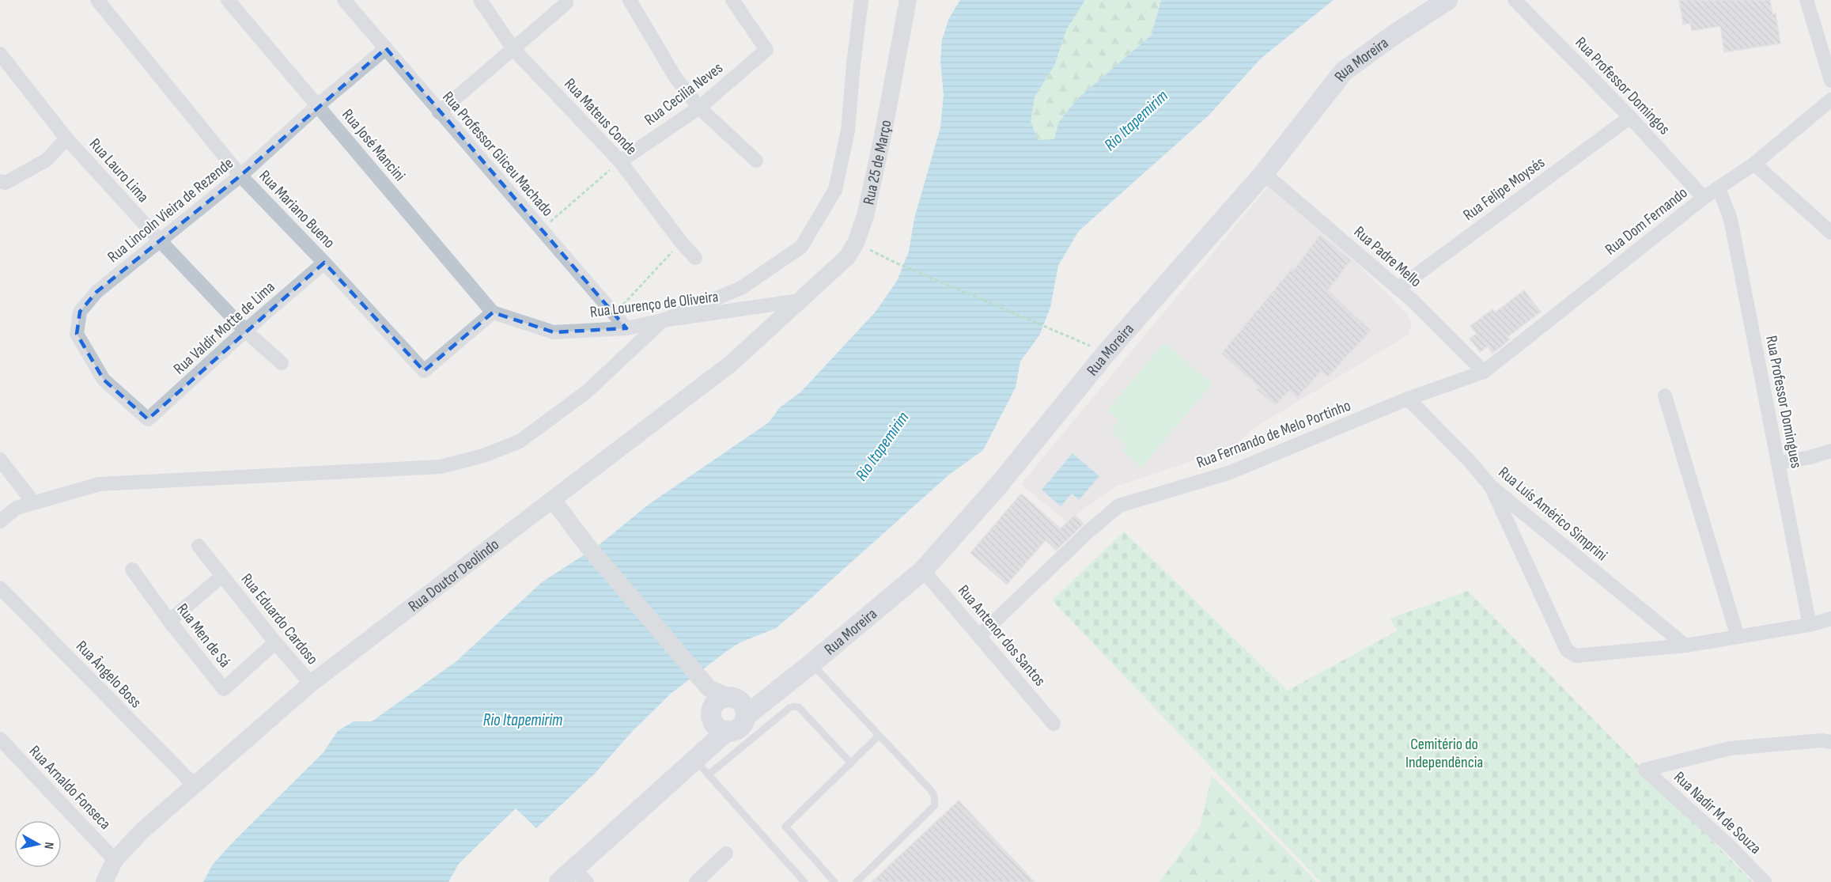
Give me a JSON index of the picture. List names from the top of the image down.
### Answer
{
  "streets": {
    "main road": ["Rua Moreira"],
    "street": [
      "Rua Professor Domingos",
      "Rua Cecilia Neves",
      "Rua Mateus Conde",
      "Rua José Mancini",
      "Rua Professor Gliceu Machado",
      "Rua 25 de Março",
      "Rua Lauro Lima",
      "Rua Felipe Moysés",
      "Rua Mariano Bueno",
      "Rua Lincoln Vieira de Rezende",
      "Rua Dom Fernando",
      "Rua Padre Mello",
      "Rua Lourenço de Oliveira",
      "Rua Valdir Motte de Lima",
      "Rua Professor Domingues",
      "Rua Fernando de Melo Portinho",
      "Rua Luís Américo Simprini",
      "Rua Doutor Deolindo",
      "Rua Eduardo Cardoso",
      "Rua Men de Sá",
      "Rua Antenor dos Santos",
      "Rua Ângelo Boss",
      "Rua Arnaldo Fonseca",
      "Rua Nadir M de Souza"
    ]
  },
  "crossings": [
    ["Rua Moreira", "Rua Padre Mello"],
    ["Rua Moreira", "Rua Antenor dos Santos"],
    ["Rua Professor Domingos", "Rua Felipe Moysés"],
    ["Rua Professor Domingos", "Rua Dom Fernando"],
    ["Rua Cecilia Neves", "Rua Mateus Conde"],
    ["Rua José Mancini", "Rua Mariano Bueno"],
    ["Rua José Mancini", "Rua Lincoln Vieira de Rezende"],
    ["Rua José Mancini", "Rua Lourenço de Oliveira"],
    ["Rua Professor Gliceu Machado", "Rua Lincoln Vieira de Rezende"],
    ["Rua Professor Gliceu Machado", "Rua Lourenço de Oliveira"],
    ["Rua 25 de Março", "Rua Lourenço de Oliveira"],
    ["Rua 25 de Março", "Rua Doutor Deolindo"],
    ["Rua Lauro Lima", "Rua Lincoln Vieira de Rezende"],
    ["Rua Lauro Lima", "Rua Valdir Motte de Lima"],
    ["Rua Felipe Moysés", "Rua Padre Mello"],
    ["Rua Mariano Bueno", "Rua Lincoln Vieira de Rezende"],
    ["Rua Mariano Bueno", "Rua Lourenço de Oliveira"],
    ["Rua Mariano Bueno", "Rua Valdir Motte de Lima"],
    ["Rua Lincoln Vieira de Rezende", "Rua Valdir Motte de Lima"],
    ["Rua Dom Fernando", "Rua Padre Mello"],
    ["Rua Dom Fernando", "Rua Professor Domingues"],
    ["Rua Dom Fernando", "Rua Fernando de Melo Portinho"],
    ["Rua Padre Mello", "Rua Fernando de Melo Portinho"],
    ["Rua Lourenço de Oliveira", "Rua Doutor Deolindo"],
    ["Rua Fernando de Melo Portinho", "Rua Luís Américo Simprini"],
    ["Rua Fernando de Melo Portinho", "Rua Antenor dos Santos"],
    ["Rua Doutor Deolindo", "Rua Eduardo Cardoso"],
    ["Rua Doutor Deolindo", "Rua Ângelo Boss"],
    ["Rua Doutor Deolindo", "Rua Arnaldo Fonseca"],
    ["Rua Eduardo Cardoso", "Rua Men de Sá"]
  ],
  "water": ["Rio Itapemirim"],
  "parks": ["Cemitério do Independência"],
  "north": "right"
}
